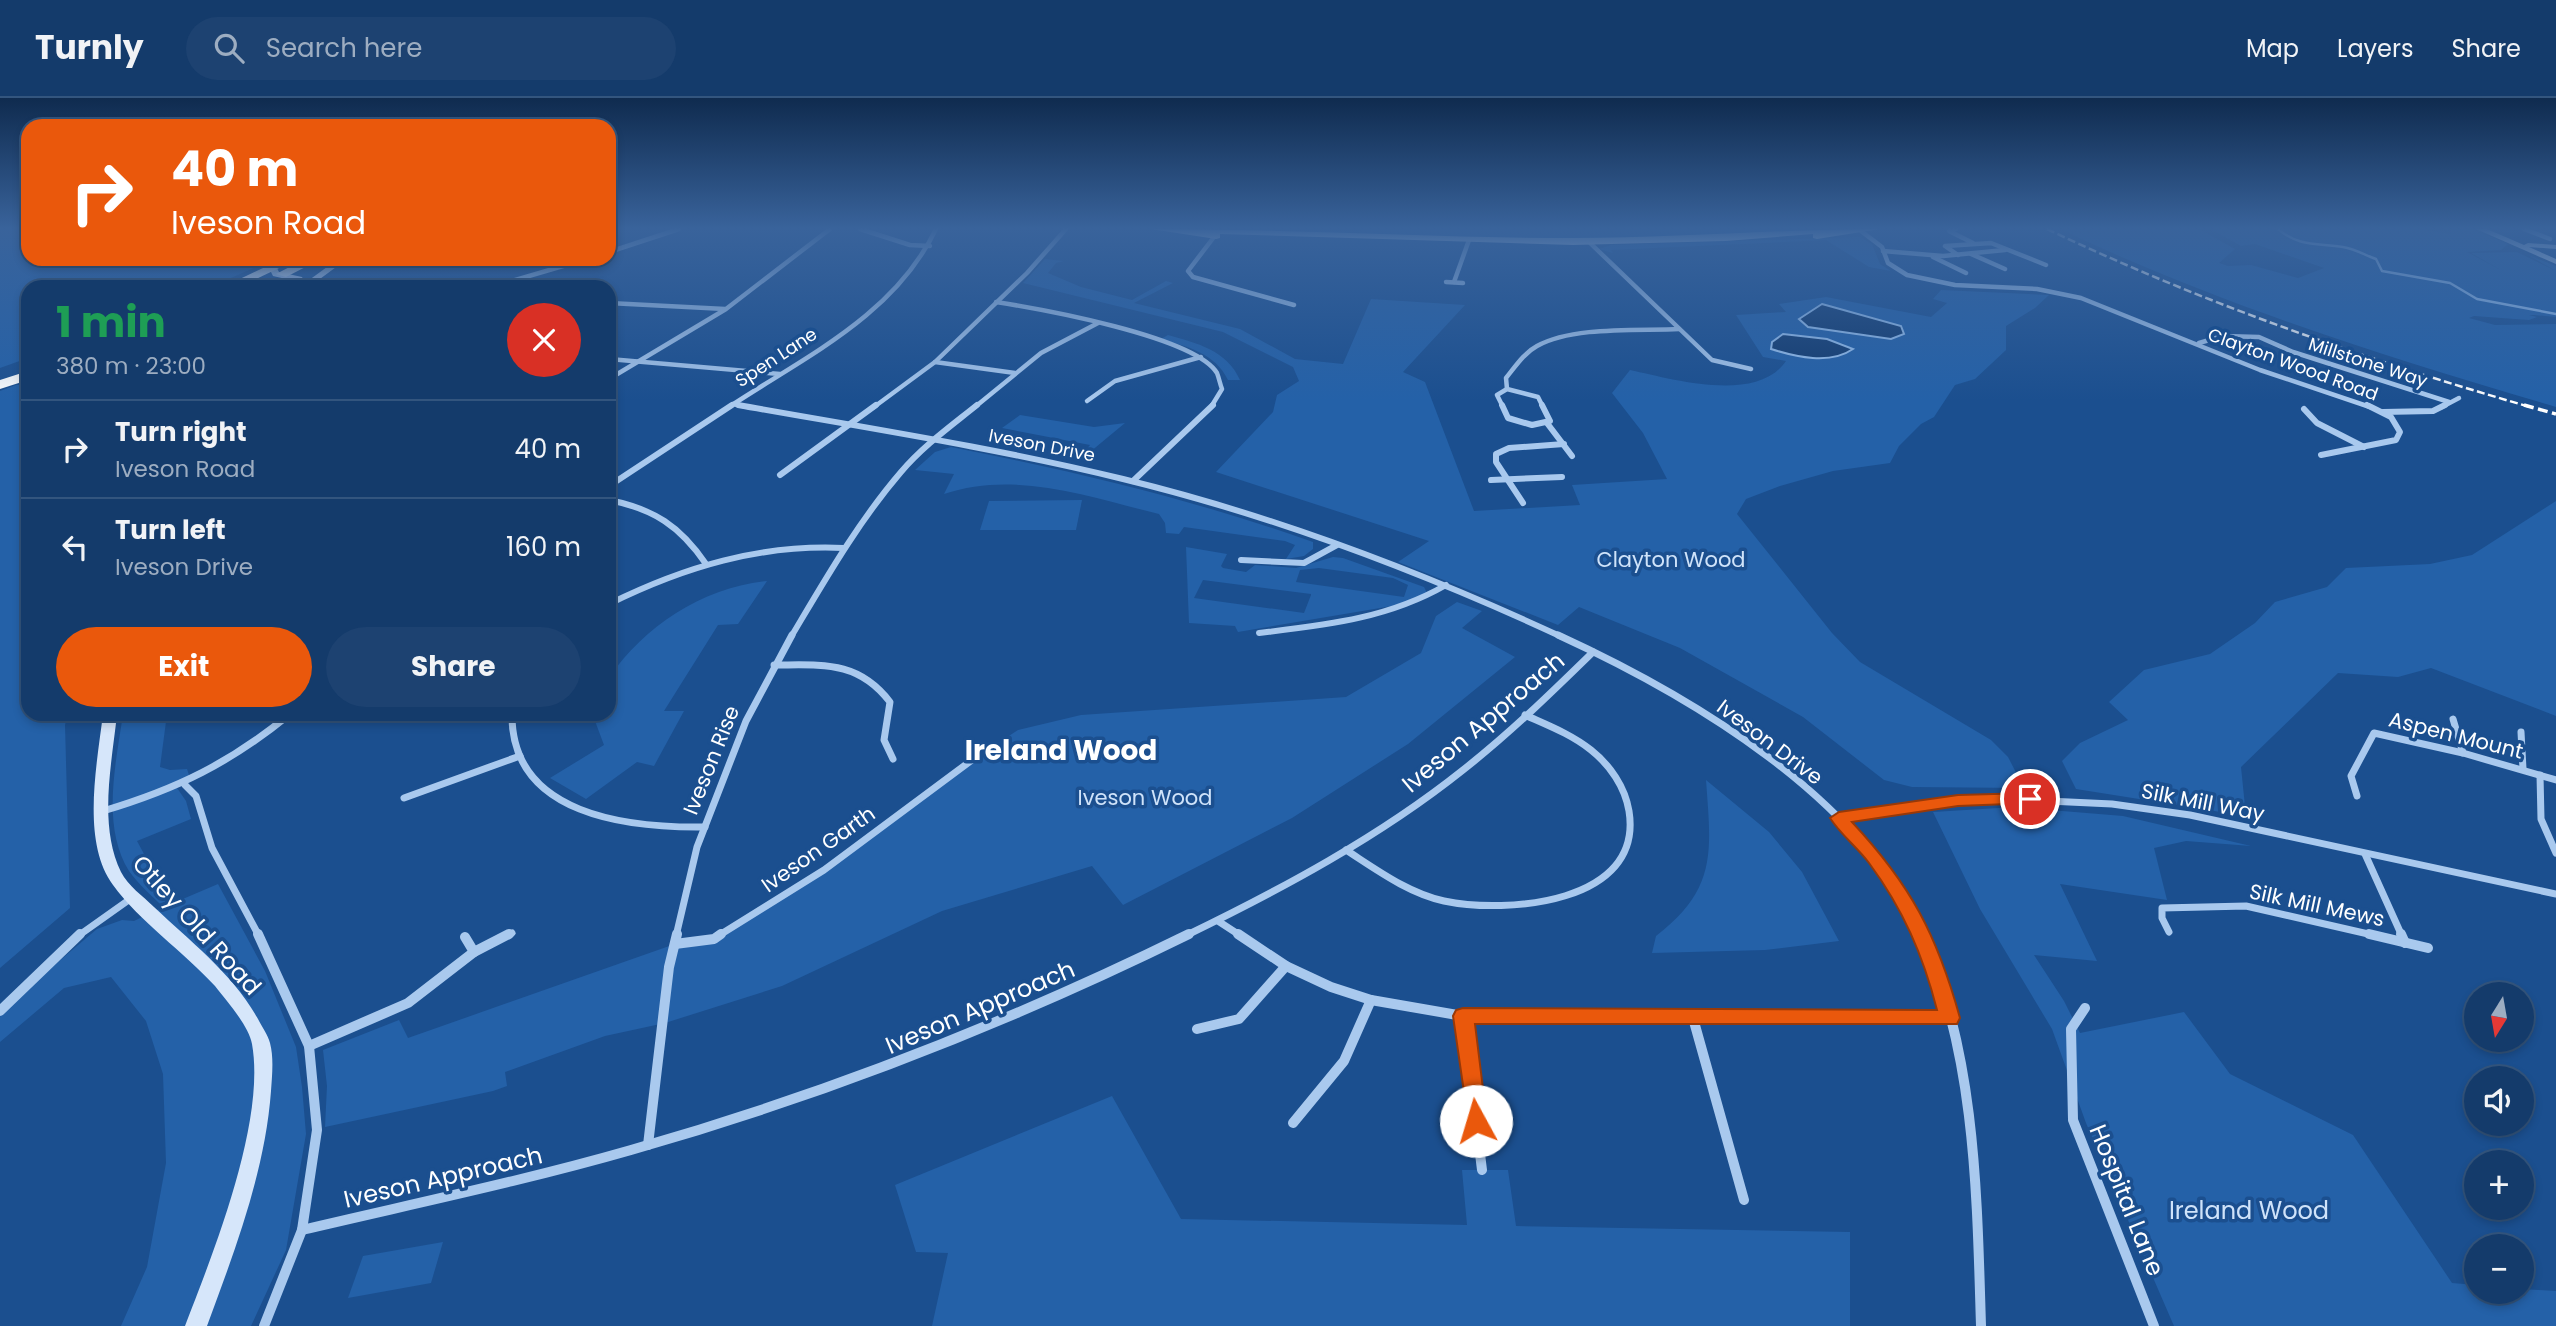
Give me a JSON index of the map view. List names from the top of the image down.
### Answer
{
  "streets": {
    "street": [
      "Spen Lane",
      "Millstone Way",
      "Clayton Wood Road",
      "Iveson Drive",
      "Iveson Approach",
      "Aspen Mount",
      "Iveson Rise",
      "Silk Mill Way",
      "Iveson Garth",
      "Silk Mill Mews",
      "Otley Old Road",
      "Hospital Lane"
    ]
  },
  "crossings": [
    ["Spen Lane", "Iveson Drive"],
    ["Millstone Way", "Clayton Wood Road"],
    ["Iveson Drive", "Iveson Approach"],
    ["Iveson Drive", "Iveson Rise"],
    ["Iveson Drive", "Silk Mill Way"],
    ["Iveson Approach", "Iveson Rise"],
    ["Iveson Approach", "Otley Old Road"],
    ["Iveson Rise", "Iveson Garth"],
    ["Silk Mill Way", "Silk Mill Mews"]
  ],
  "districts": ["Ireland Wood"],
  "parks": ["Clayton Wood", "Iveson Wood", "Ireland Wood"],
  "north": "bottom",
  "page": {
    "header": "Turnly",
    "search": "Search here",
    "nav": ["Map", "Layers", "Share"],
    "turn": ["40 m", "Iveson Road"],
    "heading": ["1 min", "380 m · 23:00"],
    "list": [
      {
        "name": "Turn right",
        "note": "Iveson Road",
        "value": "40 m"
      },
      {
        "name": "Turn left",
        "note": "Iveson Drive",
        "value": "160 m"
      }
    ],
    "buttons": ["Exit", "Share"],
    "map_buttons": ["+", "−"]
  }
}
